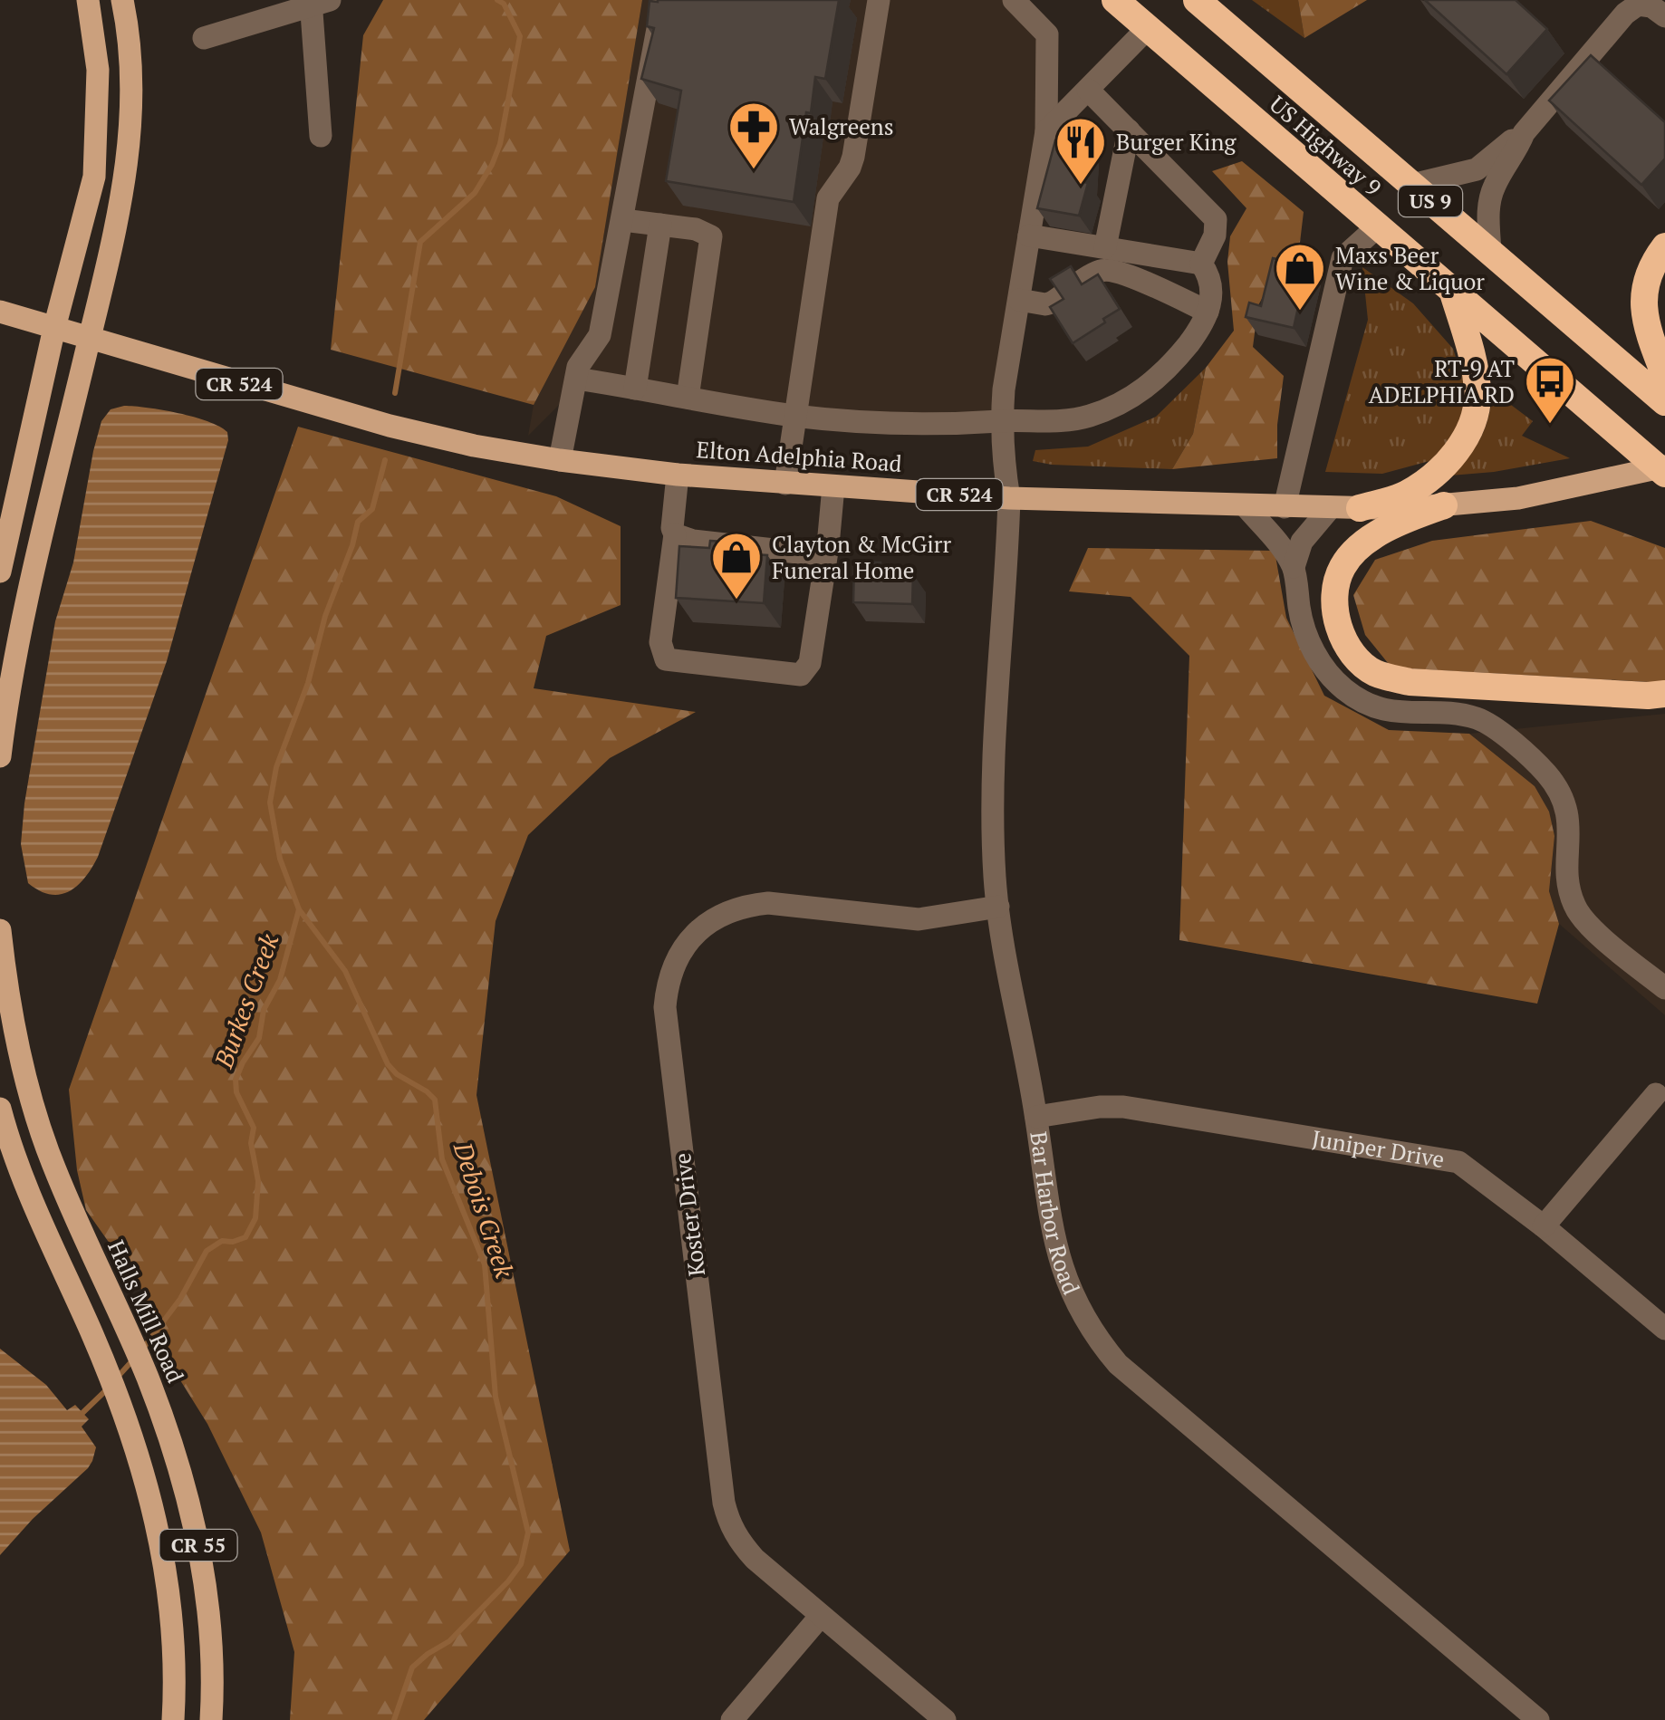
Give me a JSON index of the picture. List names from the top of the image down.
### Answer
{
  "streets": {
    "highway": ["US Highway 9", "US 9"],
    "main road": [
      "CR 524",
      "Elton Adelphia Road",
      "Halls Mill Road",
      "CR 55"
    ],
    "street": ["Juniper Drive", "Bar Harbor Road", "Koster Drive"]
  },
  "crossings": [
    ["US Highway 9", "Elton Adelphia Road"],
    ["Elton Adelphia Road", "Bar Harbor Road"],
    ["Juniper Drive", "Bar Harbor Road"],
    ["Bar Harbor Road", "Koster Drive"]
  ],
  "water": ["Burkes Creek", "Debois Creek"],
  "places": {
    "pharmacy": ["Walgreens"],
    "restaurant": ["Burger King"],
    "shop": ["Maxs Beer Wine & Liquor", "Clayton & McGirr Funeral Home"],
    "bus stop": ["RT-9 AT ADELPHIA RD"]
  }
}
